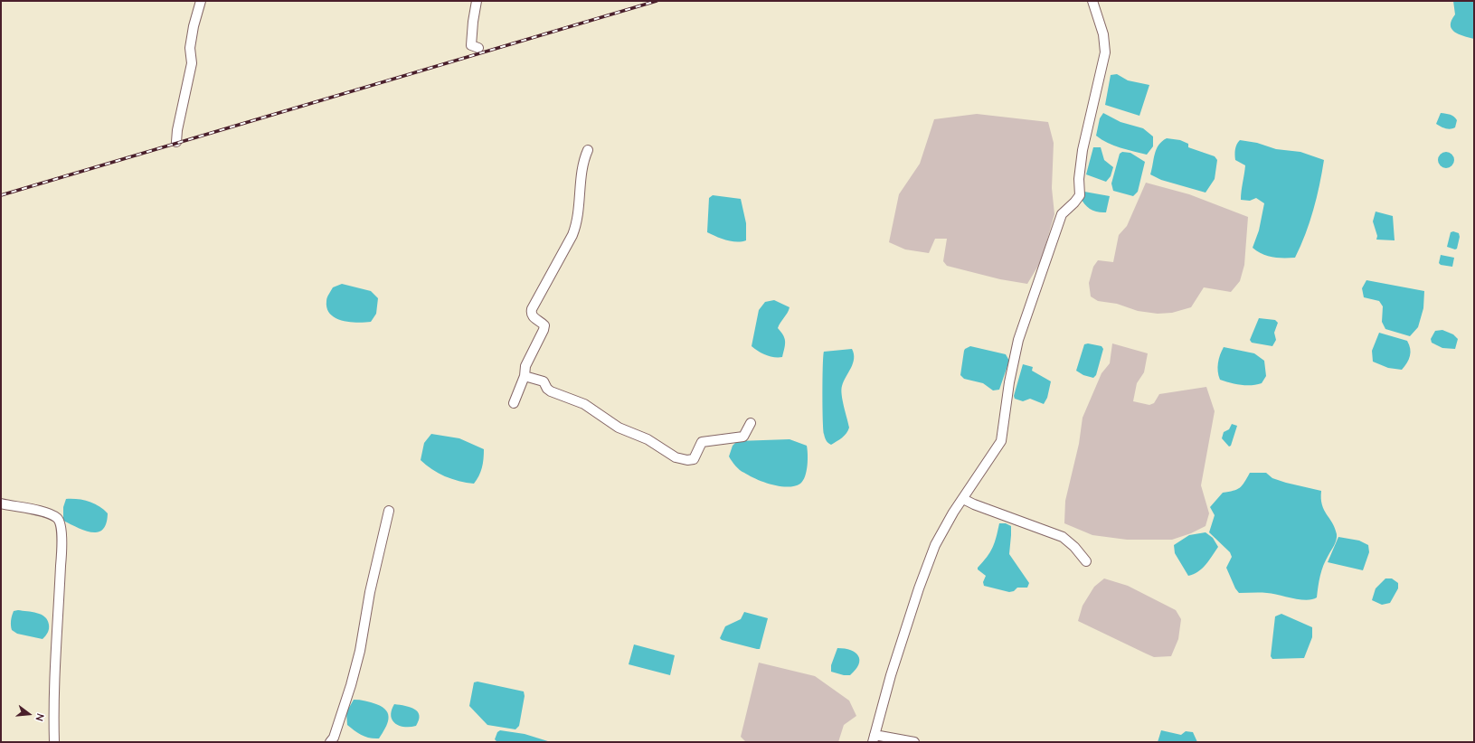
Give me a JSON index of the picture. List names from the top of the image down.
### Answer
{
  "north": "right"
}
